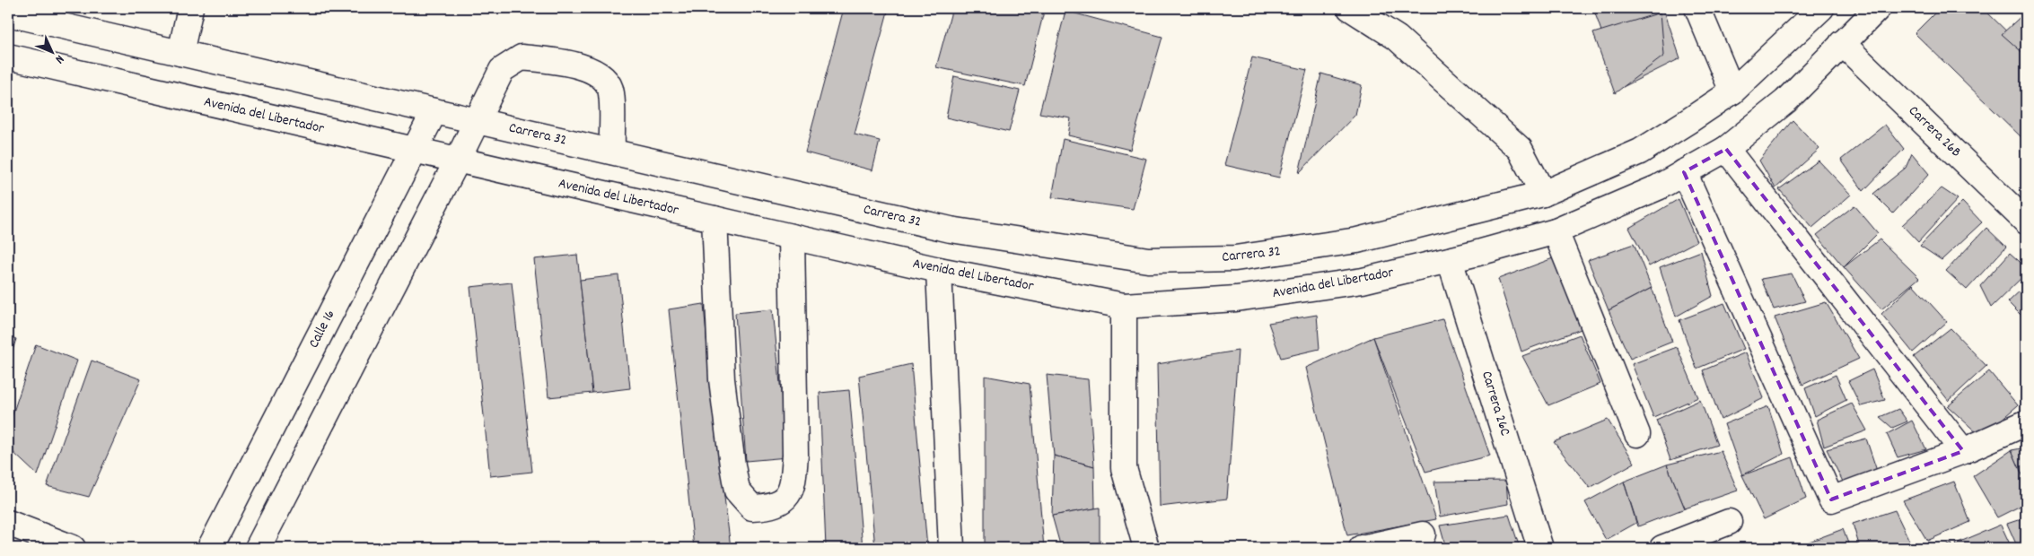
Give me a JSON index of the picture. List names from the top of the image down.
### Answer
{
  "streets": {
    "main road": [
      "Avenida del Libertador",
      "Carrera 26B",
      "Carrera 32",
      "Calle 16",
      "Carrera 26C"
    ]
  },
  "crossings": [
    ["Avenida del Libertador", "Carrera 26B"],
    ["Avenida del Libertador", "Calle 16"],
    ["Avenida del Libertador", "Carrera 26C"],
    ["Carrera 32", "Calle 16"]
  ],
  "north": "bottom right"
}
